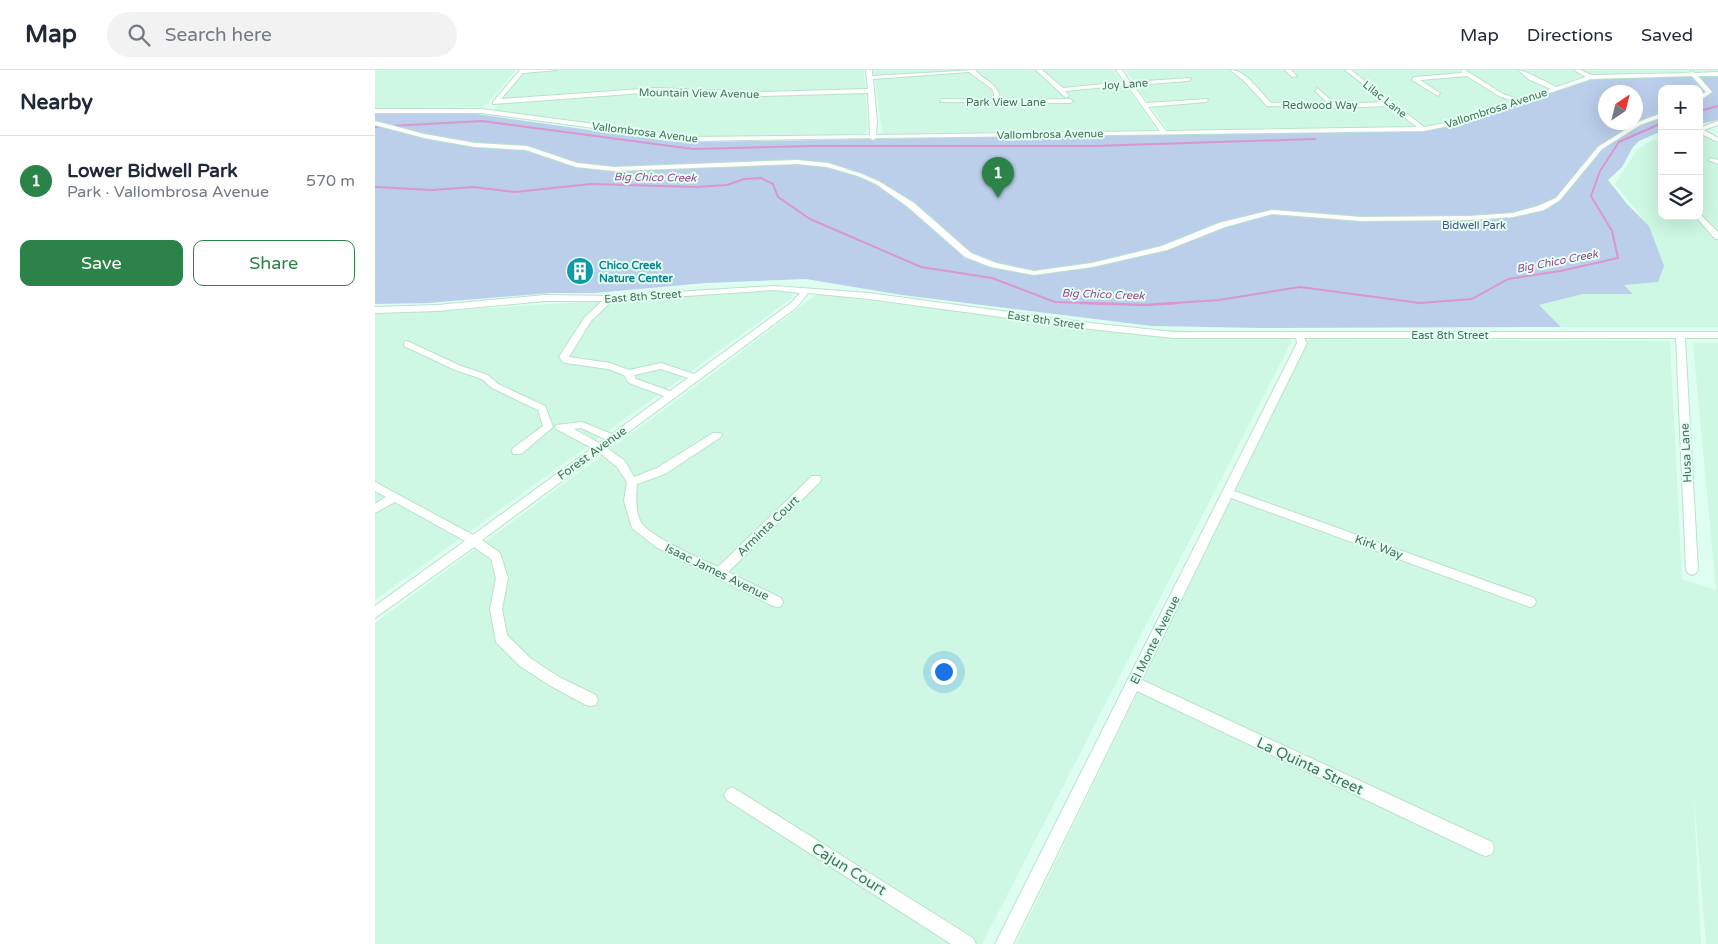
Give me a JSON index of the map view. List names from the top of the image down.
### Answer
{
  "streets": {
    "street": [
      "Joy Lane",
      "Mountain View Avenue",
      "Lilac Lane",
      "Park View Lane",
      "Redwood Way",
      "Vallombrosa Avenue",
      "East 8th Street",
      "Forest Avenue",
      "Husa Lane",
      "Arminta Court",
      "Kirk Way",
      "Isaac James Avenue",
      "El Monte Avenue",
      "La Quinta Street",
      "Cajun Court"
    ]
  },
  "crossings": [
    ["Joy Lane", "Park View Lane"],
    ["Lilac Lane", "Redwood Way"],
    ["Lilac Lane", "Vallombrosa Avenue"],
    ["East 8th Street", "Forest Avenue"],
    ["East 8th Street", "Husa Lane"],
    ["East 8th Street", "El Monte Avenue"],
    ["Arminta Court", "Isaac James Avenue"],
    ["Kirk Way", "El Monte Avenue"],
    ["El Monte Avenue", "La Quinta Street"]
  ],
  "water": ["Big Chico Creek"],
  "parks": ["Bidwell Park"],
  "places": {
    "building": ["Chico Creek Nature Center"]
  },
  "north": "top right",
  "page": {
    "header": "Map",
    "search": "Search here",
    "nav": ["Map", "Directions", "Saved"],
    "heading": "Nearby",
    "map_buttons": ["+", "−"],
    "list": [
      {
        "mark": "1",
        "name": "Lower Bidwell Park",
        "note": "Park · Vallombrosa Avenue",
        "value": "570 m"
      }
    ],
    "pins": "1",
    "buttons": ["Save", "Share"]
  }
}
